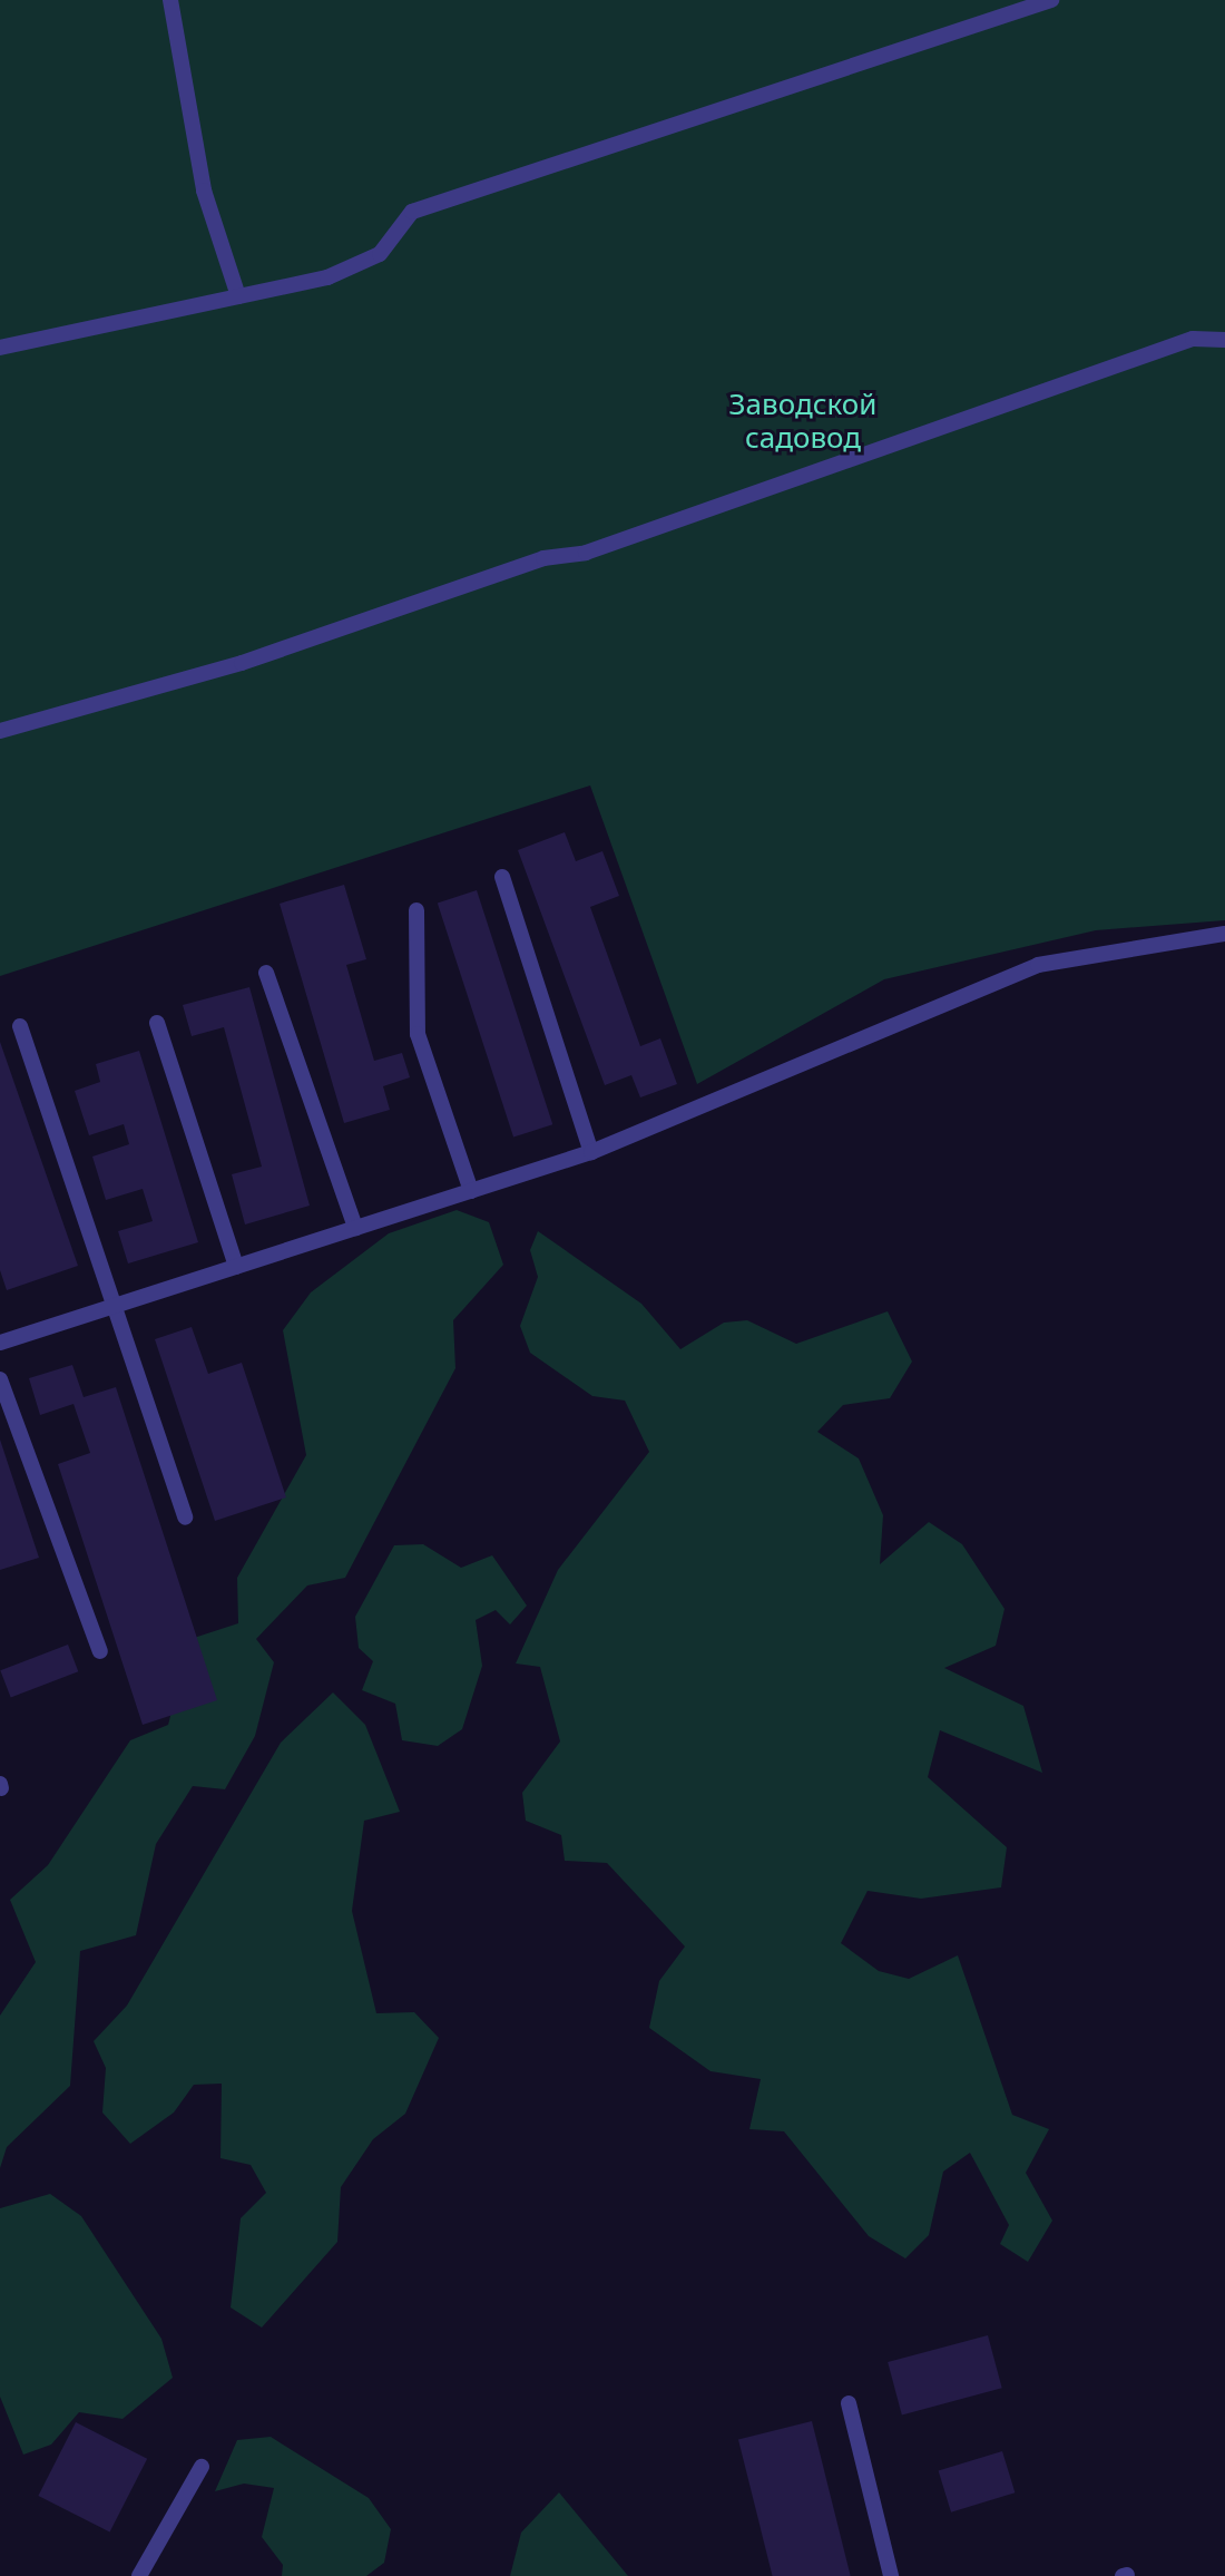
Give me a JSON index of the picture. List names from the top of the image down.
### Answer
{
  "parks": ["Заводской садовод"]
}
